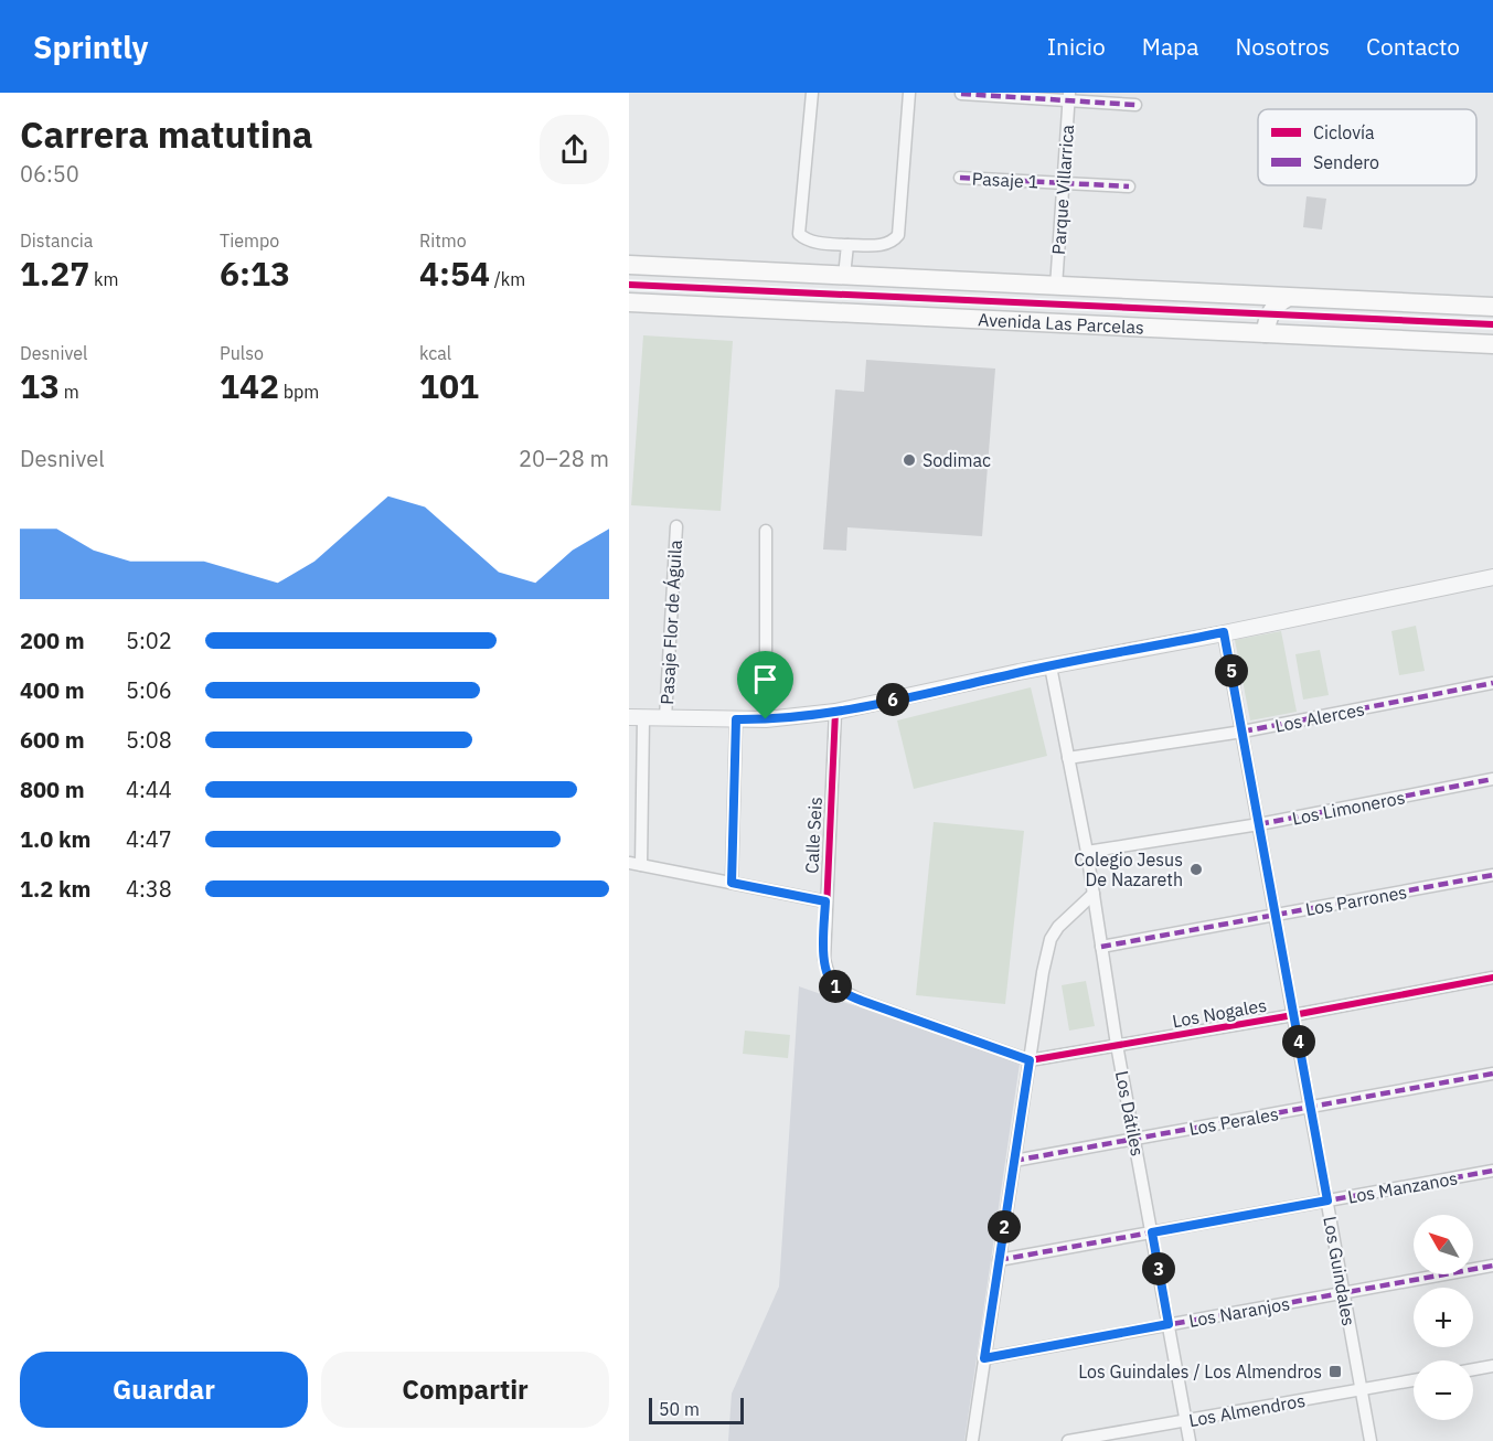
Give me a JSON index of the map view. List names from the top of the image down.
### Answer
{
  "streets": {
    "main road": ["Avenida Las Parcelas"],
    "street": [
      "Pasaje 1",
      "Parque Villarrica",
      "Pasaje Flor de Águila",
      "Los Alerces",
      "Los Limoneros",
      "Calle Seis",
      "Los Parrones",
      "Los Nogales",
      "Los Dátiles",
      "Los Perales",
      "Los Manzanos",
      "Los Guindales",
      "Los Naranjos",
      "Los Almendros"
    ]
  },
  "crossings": [
    ["Pasaje 1", "Parque Villarrica"],
    ["Parque Villarrica", "Avenida Las Parcelas"],
    ["Los Alerces", "Los Dátiles"],
    ["Los Alerces", "Los Guindales"],
    ["Los Limoneros", "Los Dátiles"],
    ["Los Limoneros", "Los Guindales"],
    ["Calle Seis", "Los Nogales"],
    ["Los Parrones", "Los Dátiles"],
    ["Los Parrones", "Los Guindales"],
    ["Los Nogales", "Los Dátiles"],
    ["Los Nogales", "Los Guindales"],
    ["Los Dátiles", "Los Perales"],
    ["Los Dátiles", "Los Manzanos"],
    ["Los Dátiles", "Los Naranjos"],
    ["Los Dátiles", "Los Almendros"],
    ["Los Perales", "Los Guindales"],
    ["Los Manzanos", "Los Guindales"],
    ["Los Guindales", "Los Naranjos"],
    ["Los Guindales", "Los Almendros"]
  ],
  "places": {
    "other": ["Sodimac", "Colegio Jesus De Nazareth"],
    "transit": ["Los Guindales / Los Almendros"]
  },
  "legend": ["Ciclovía", "Sendero"],
  "scale_bar": "50 m",
  "north": "top left",
  "page": {
    "header": "Sprintly",
    "nav": [
      "Inicio",
      "Mapa",
      "Nosotros",
      "Contacto"
    ],
    "heading": ["Carrera matutina", "06:50"],
    "stats": [
      ["Distancia", "1.27 km"],
      ["Tiempo", "6:13"],
      ["Ritmo", "4:54 /km"],
      ["Desnivel", "13 m"],
      ["Pulso", "142 bpm"],
      ["kcal", "101"]
    ],
    "chart": ["Desnivel", "20–28 m"],
    "list": [
      {
        "name": "200 m",
        "note": "5:02"
      },
      {
        "name": "400 m",
        "note": "5:06"
      },
      {
        "name": "600 m",
        "note": "5:08"
      },
      {
        "name": "800 m",
        "note": "4:44"
      },
      {
        "name": "1.0 km",
        "note": "4:47"
      },
      {
        "name": "1.2 km",
        "note": "4:38"
      }
    ],
    "pins": [
      "5",
      "6",
      "1",
      "4",
      "2",
      "3"
    ],
    "map_buttons": ["+", "−"],
    "buttons": ["Guardar", "Compartir"],
    "scale": "50 m"
  }
}
